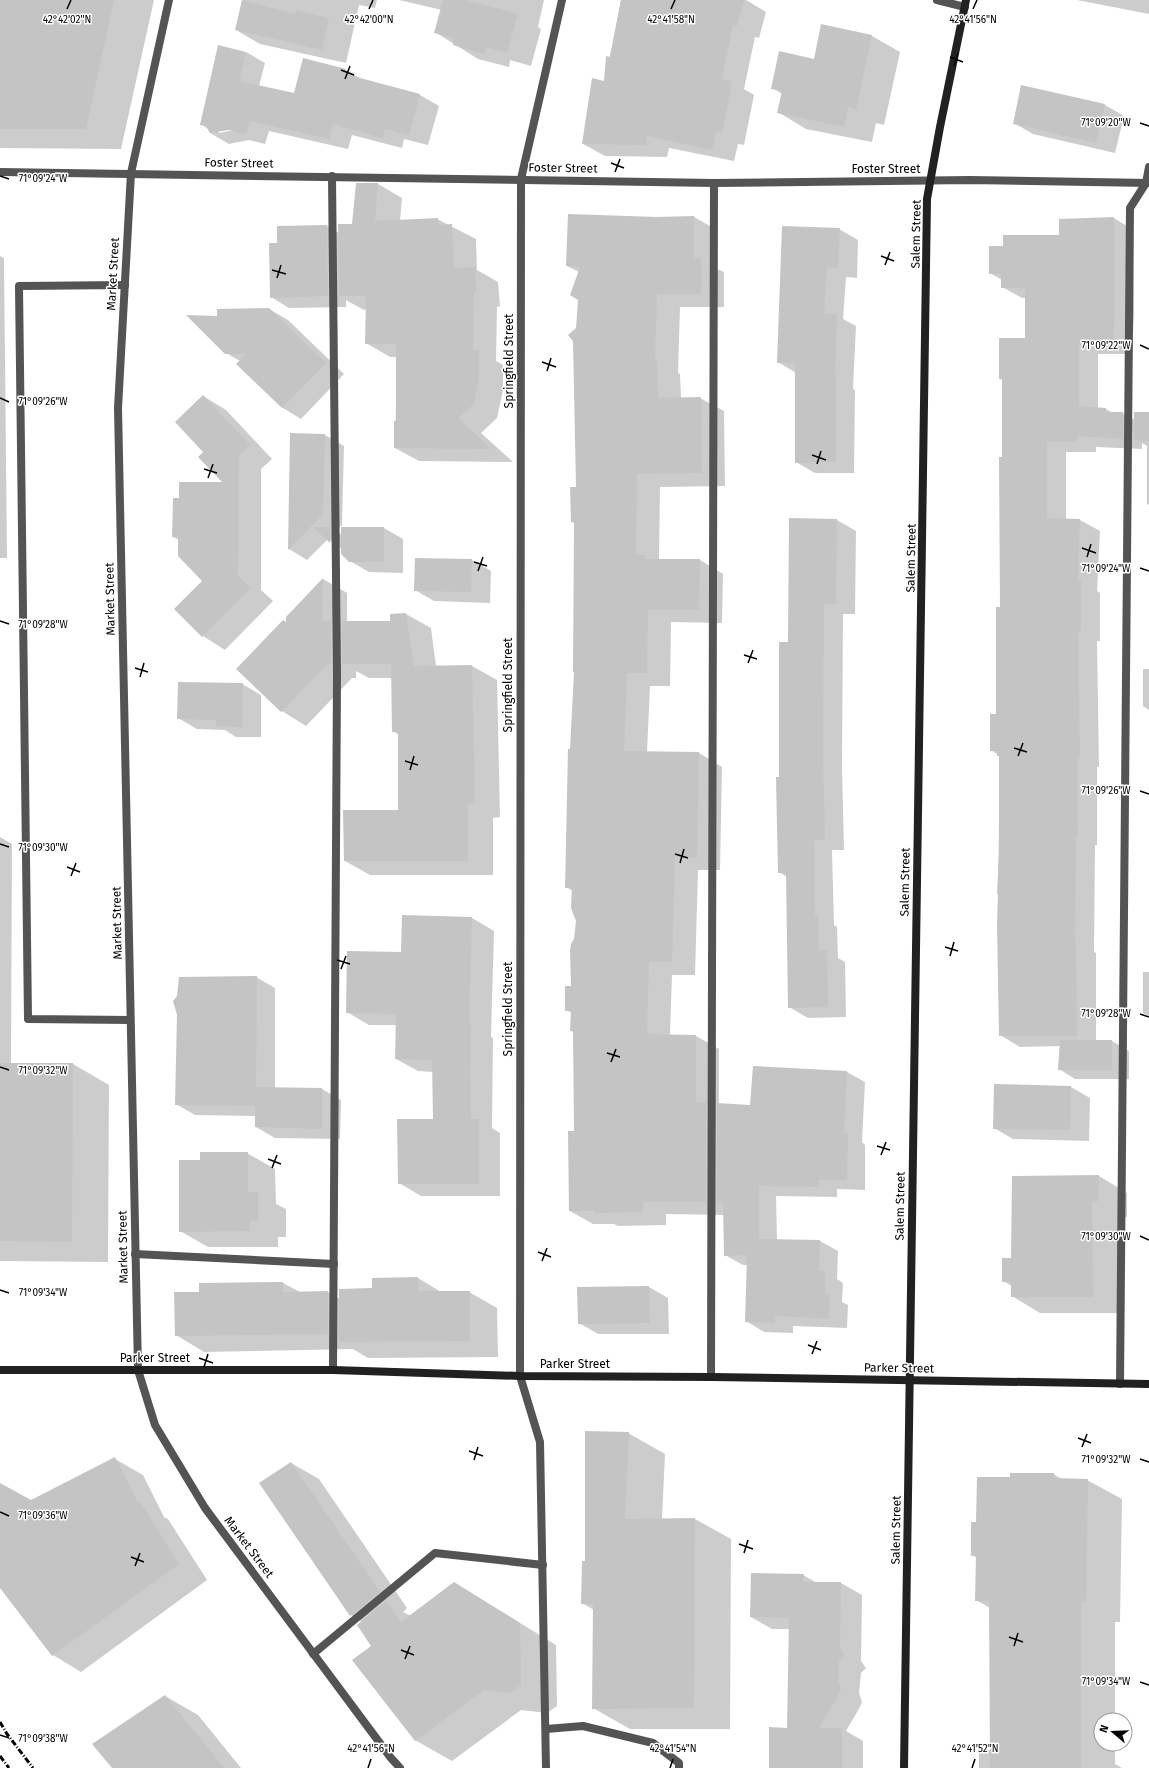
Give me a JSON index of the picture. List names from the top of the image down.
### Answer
{
  "streets": {
    "main road": ["Salem Street", "Parker Street"],
    "street": ["Foster Street", "Market Street", "Springfield Street"]
  },
  "crossings": [
    ["Foster Street", "Salem Street"],
    ["Foster Street", "Market Street"],
    ["Foster Street", "Springfield Street"],
    ["Salem Street", "Parker Street"],
    ["Market Street", "Parker Street"],
    ["Springfield Street", "Parker Street"]
  ],
  "north": "left",
  "coordinates": [
    "42°42'02\"N",
    "42°42'00\"N",
    "42°41'58\"N",
    "42°41'56\"N",
    "71°09'20\"W",
    "71°09'24\"W",
    "71°09'22\"W",
    "71°09'26\"W",
    "71°09'28\"W",
    "71°09'30\"W",
    "71°09'32\"W",
    "71°09'34\"W",
    "71°09'36\"W",
    "71°09'38\"W",
    "42°41'54\"N",
    "42°41'52\"N"
  ]
}
